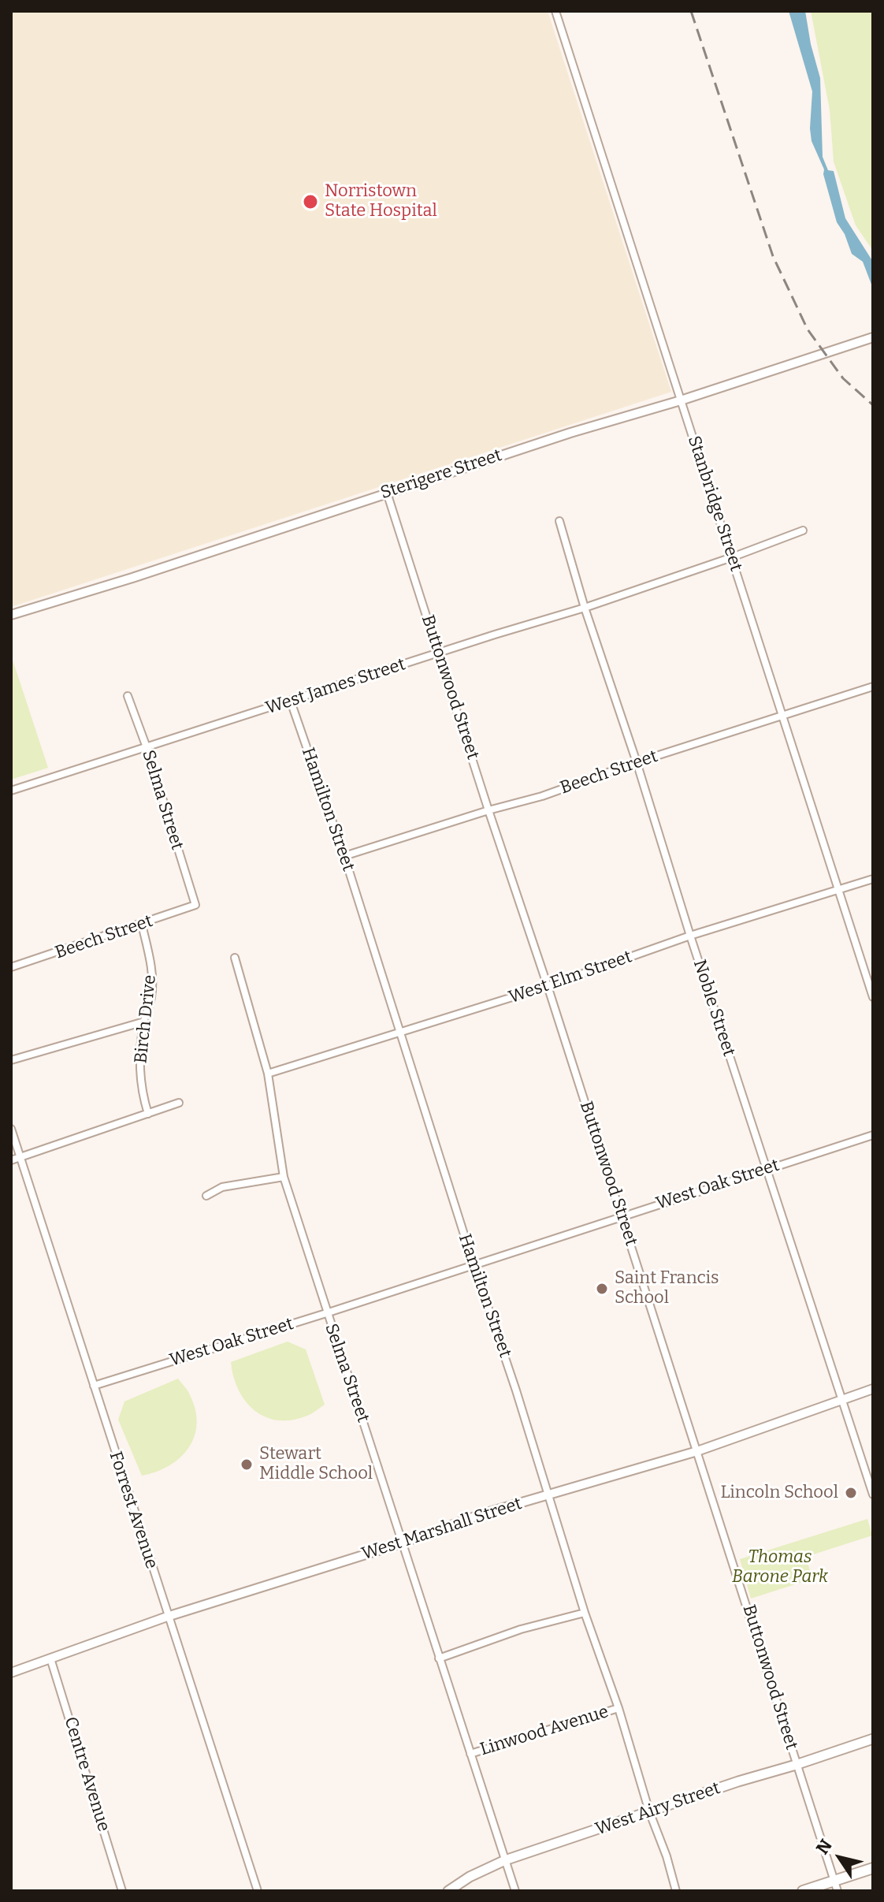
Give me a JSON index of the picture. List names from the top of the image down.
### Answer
{
  "streets": {
    "main road": ["West Airy Street"],
    "street": [
      "Sterigere Street",
      "Stanbridge Street",
      "West James Street",
      "Buttonwood Street",
      "Beech Street",
      "Selma Street",
      "Hamilton Street",
      "West Elm Street",
      "Noble Street",
      "Birch Drive",
      "West Oak Street",
      "Forrest Avenue",
      "West Marshall Street",
      "Linwood Avenue",
      "Centre Avenue"
    ]
  },
  "crossings": [
    ["Sterigere Street", "Stanbridge Street"],
    ["Sterigere Street", "Buttonwood Street"],
    ["Stanbridge Street", "West James Street"],
    ["Stanbridge Street", "Beech Street"],
    ["Stanbridge Street", "West Elm Street"],
    ["West James Street", "Buttonwood Street"],
    ["West James Street", "Selma Street"],
    ["West James Street", "Hamilton Street"],
    ["West James Street", "Noble Street"],
    ["Buttonwood Street", "Beech Street"],
    ["Buttonwood Street", "West Elm Street"],
    ["Buttonwood Street", "West Oak Street"],
    ["Buttonwood Street", "West Marshall Street"],
    ["Buttonwood Street", "West Airy Street"],
    ["Beech Street", "Selma Street"],
    ["Beech Street", "Hamilton Street"],
    ["Beech Street", "Noble Street"],
    ["Beech Street", "Birch Drive"],
    ["Selma Street", "West Elm Street"],
    ["Selma Street", "West Oak Street"],
    ["Selma Street", "West Marshall Street"],
    ["Selma Street", "Linwood Avenue"],
    ["Selma Street", "West Airy Street"],
    ["Hamilton Street", "West Elm Street"],
    ["Hamilton Street", "West Oak Street"],
    ["Hamilton Street", "West Marshall Street"],
    ["Hamilton Street", "Linwood Avenue"],
    ["Hamilton Street", "West Airy Street"],
    ["West Elm Street", "Noble Street"],
    ["Noble Street", "West Oak Street"],
    ["Noble Street", "West Marshall Street"],
    ["West Oak Street", "Forrest Avenue"],
    ["Forrest Avenue", "West Marshall Street"],
    ["West Marshall Street", "Centre Avenue"]
  ],
  "parks": ["Thomas Barone Park"],
  "places": [
    "Norristown State Hospital",
    "Saint Francis School",
    "Stewart Middle School",
    "Lincoln School"
  ],
  "north": "top left"
}
